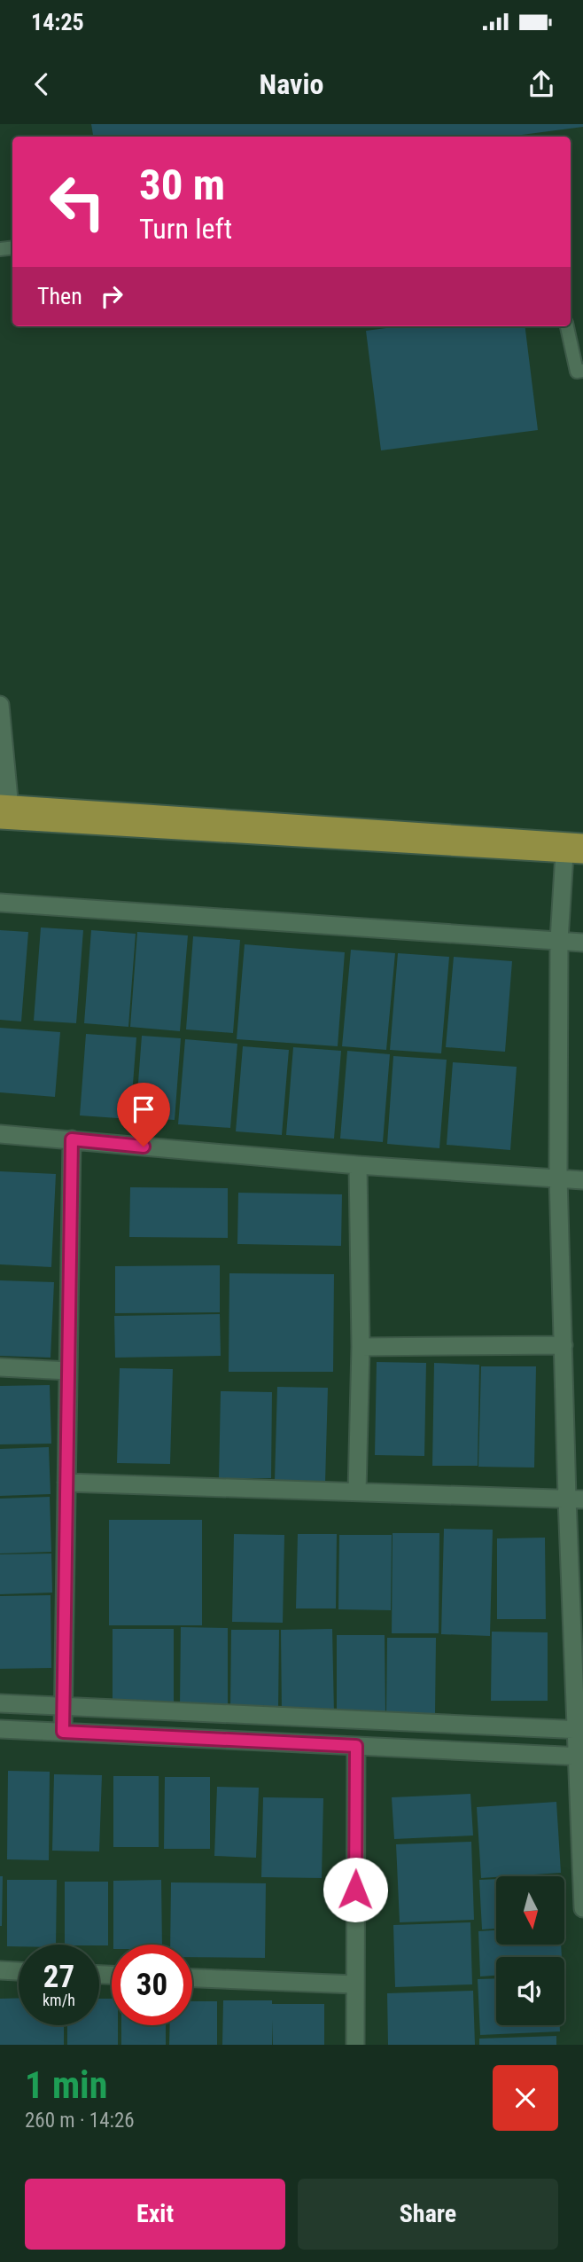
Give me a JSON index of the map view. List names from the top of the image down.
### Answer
{
  "north": "bottom",
  "page": {
    "status": "14:25",
    "header": "Navio",
    "turn": ["30 m", "Turn left"],
    "then": "Then",
    "speed": "27 km/h",
    "limit": "30",
    "heading": ["1 min", "260 m · 14:26"],
    "buttons": ["Exit", "Share"]
  }
}
